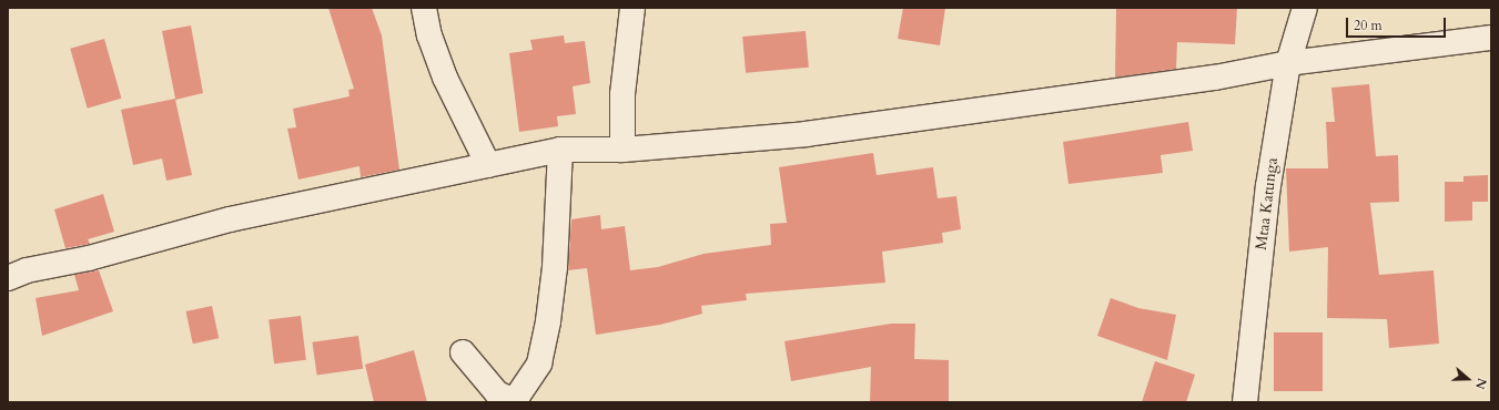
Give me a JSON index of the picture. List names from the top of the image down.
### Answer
{
  "streets": {
    "street": ["Mtaa Katunga"]
  },
  "scale_bar": "20 m",
  "north": "right"
}
